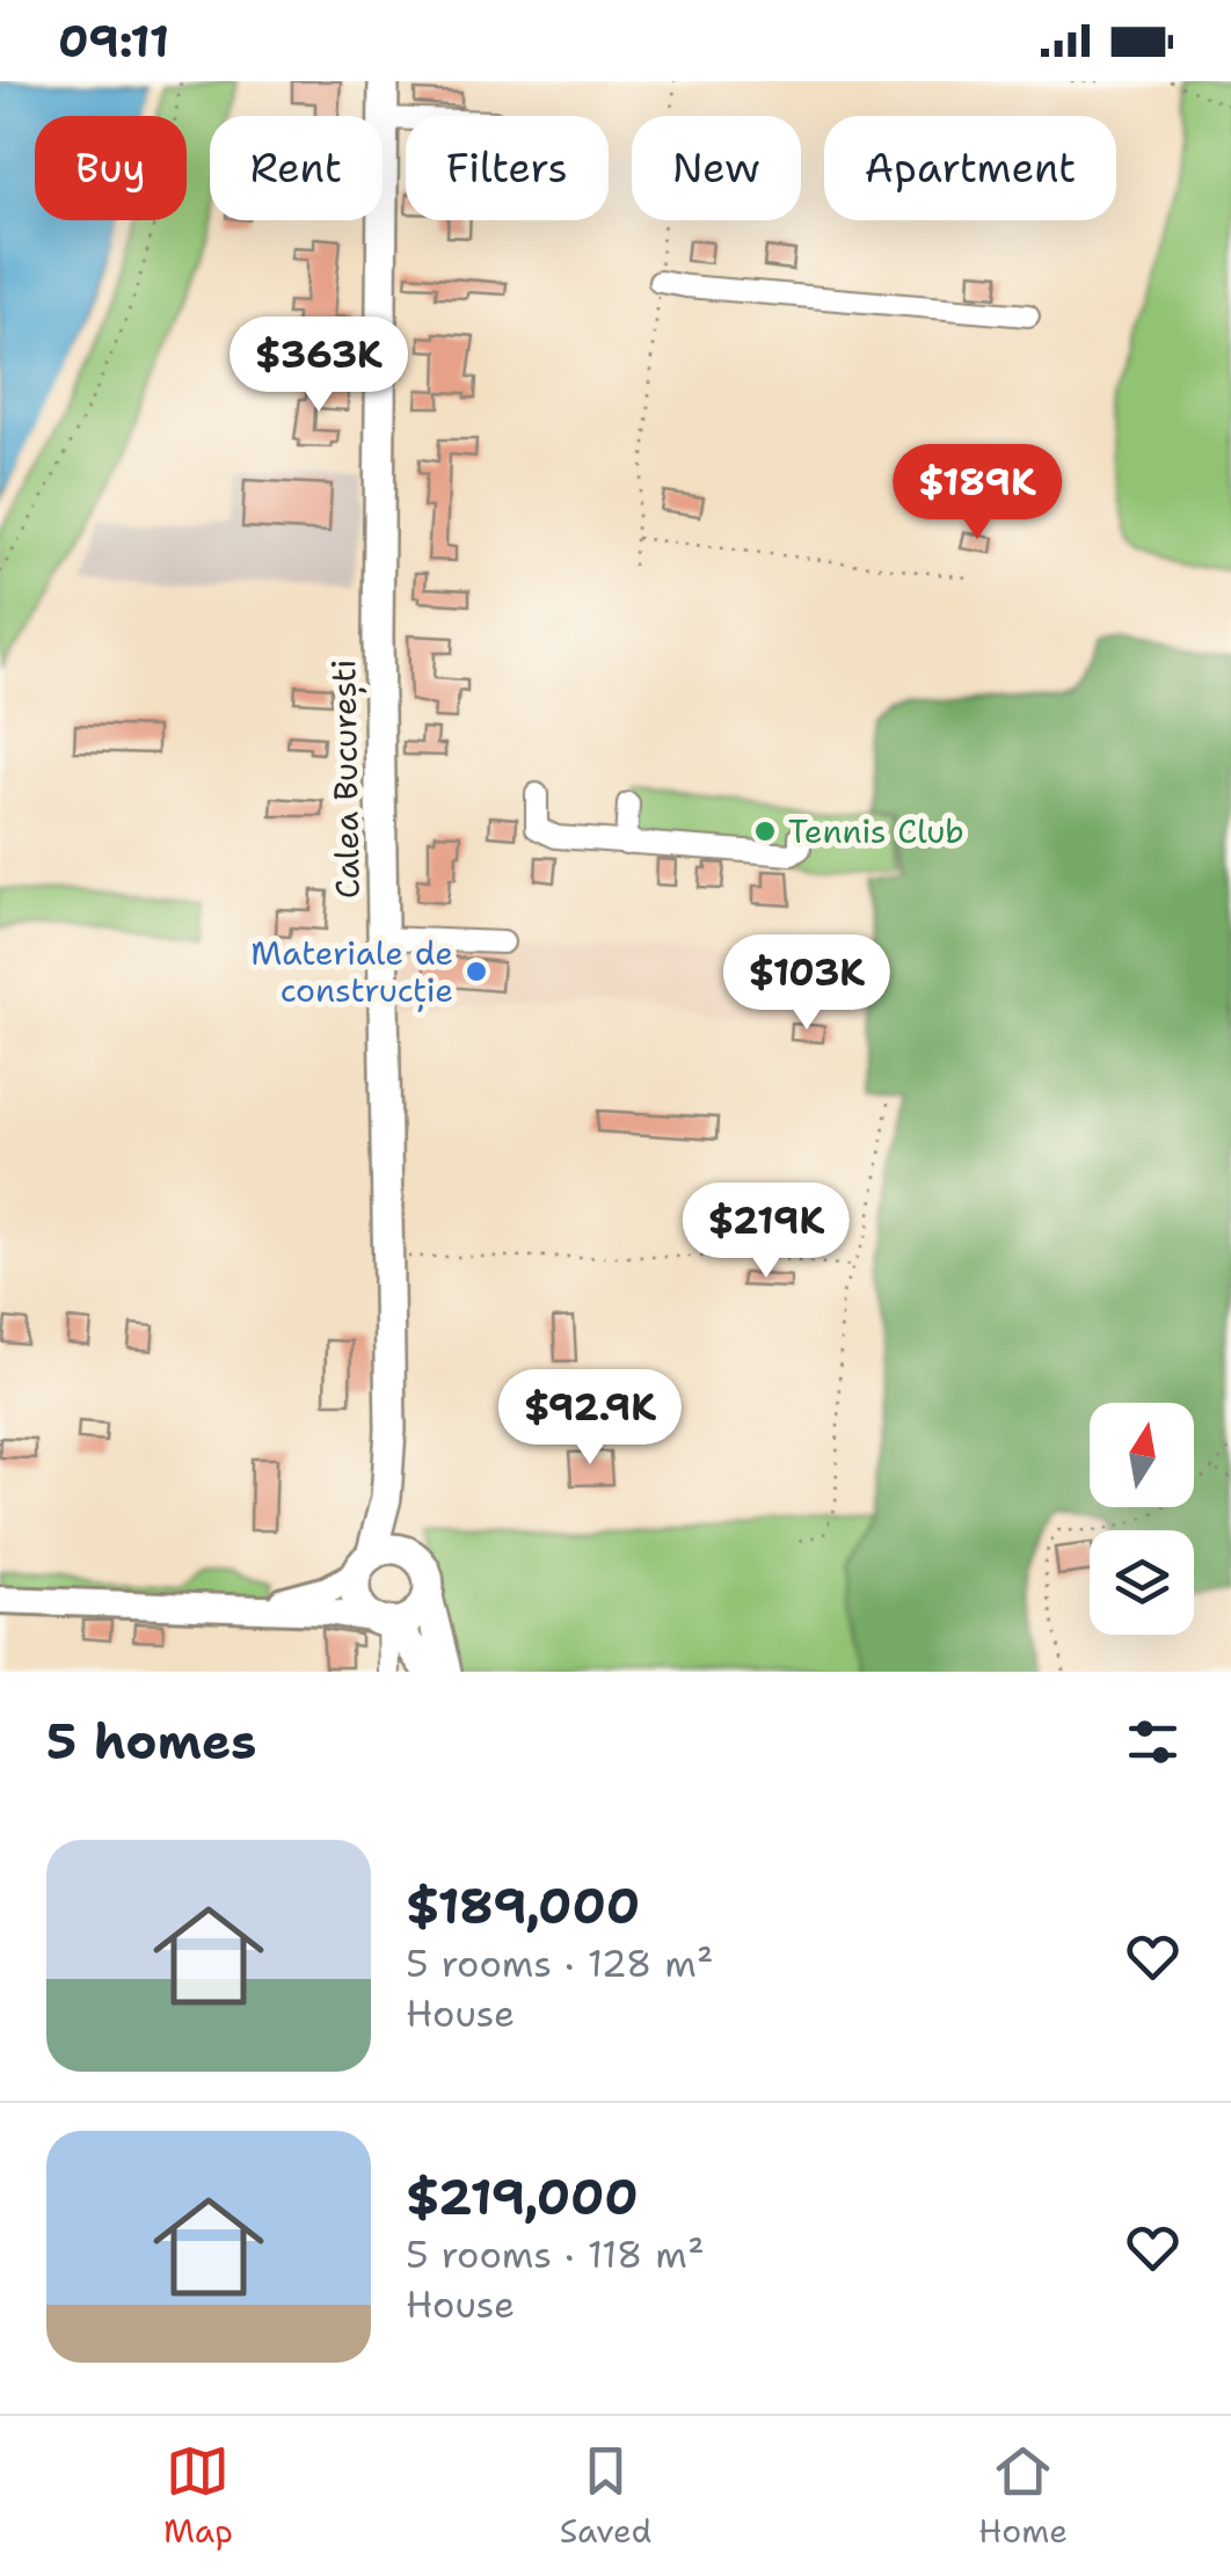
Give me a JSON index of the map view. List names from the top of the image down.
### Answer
{
  "streets": {
    "highway": ["Calea București"]
  },
  "places": ["Tennis Club", "Materiale de construcție"],
  "north": "top",
  "page": {
    "status": "09:11",
    "chip": [
      "Buy",
      "Rent",
      "Filters",
      "New",
      "Apartment"
    ],
    "price": [
      "$363K",
      "$189K",
      "$103K",
      "$219K",
      "$92.9K"
    ],
    "heading": "5 homes",
    "list": [
      {
        "name": "$189,000",
        "note": "5 rooms · 128 m² · House"
      },
      {
        "name": "$219,000",
        "note": "5 rooms · 118 m² · House"
      }
    ],
    "tabs": ["Map", "Saved", "Home"]
  }
}
